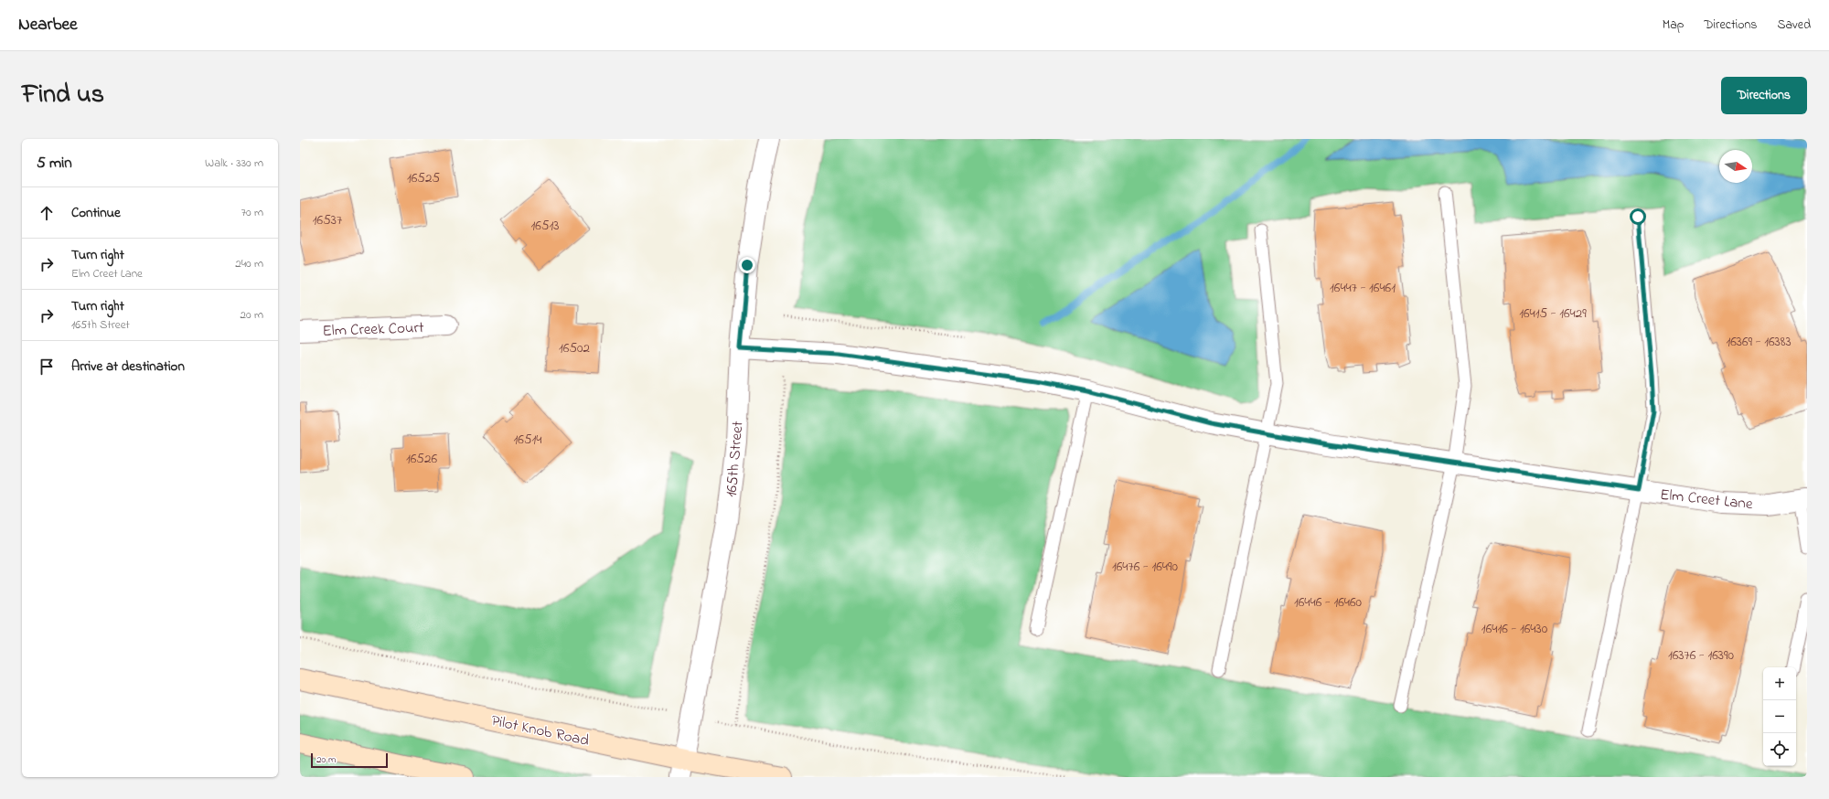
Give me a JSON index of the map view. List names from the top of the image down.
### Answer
{
  "streets": {
    "main road": ["Pilot Knob Road"],
    "street": ["Elm Creek Court", "165th Street", "Elm Creet Lane"]
  },
  "crossings": [
    ["165th Street", "Elm Creet Lane"],
    ["165th Street", "Pilot Knob Road"]
  ],
  "house_numbers": [
    "16525",
    "16537",
    "16513",
    "16447 - 16461",
    "16415 - 16429",
    "16369 - 16383",
    "16502",
    "16514",
    "16526",
    "16476 - 16490",
    "16446 - 16460",
    "16416 - 16430",
    "16376 - 16390"
  ],
  "scale_bar": "20 m",
  "north": "right",
  "page": {
    "header": "Nearbee",
    "nav": ["Map", "Directions", "Saved"],
    "title": "Find us",
    "buttons": "Directions",
    "heading": ["5 min", "Walk · 330 m"],
    "list": [
      ["Continue", "70 m"],
      ["Turn right", "Elm Creet Lane", "240 m"],
      ["Turn right", "165th Street", "20 m"],
      "Arrive at destination"
    ],
    "map_buttons": ["+", "−"],
    "scale": "20 m"
  }
}
